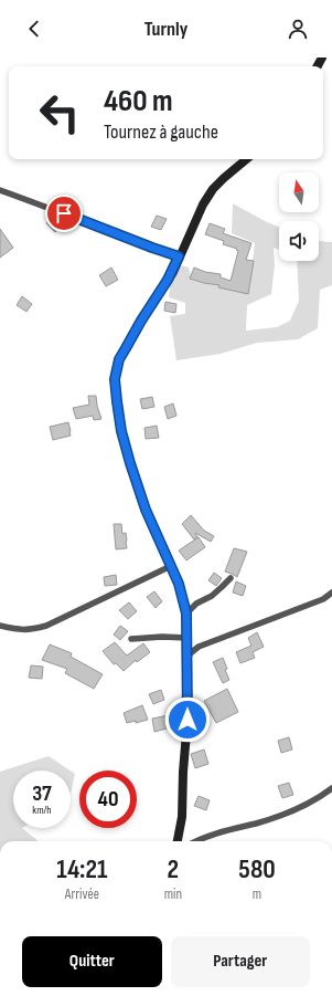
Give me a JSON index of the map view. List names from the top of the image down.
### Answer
{
  "north": "top",
  "page": {
    "header": "Turnly",
    "turn": ["460 m", "Tournez à gauche"],
    "speed": "37 km/h",
    "limit": "40",
    "eta": [
      "14:21",
      "Arrivée",
      "2",
      "min",
      "580",
      "m"
    ],
    "buttons": ["Quitter", "Partager"]
  }
}
